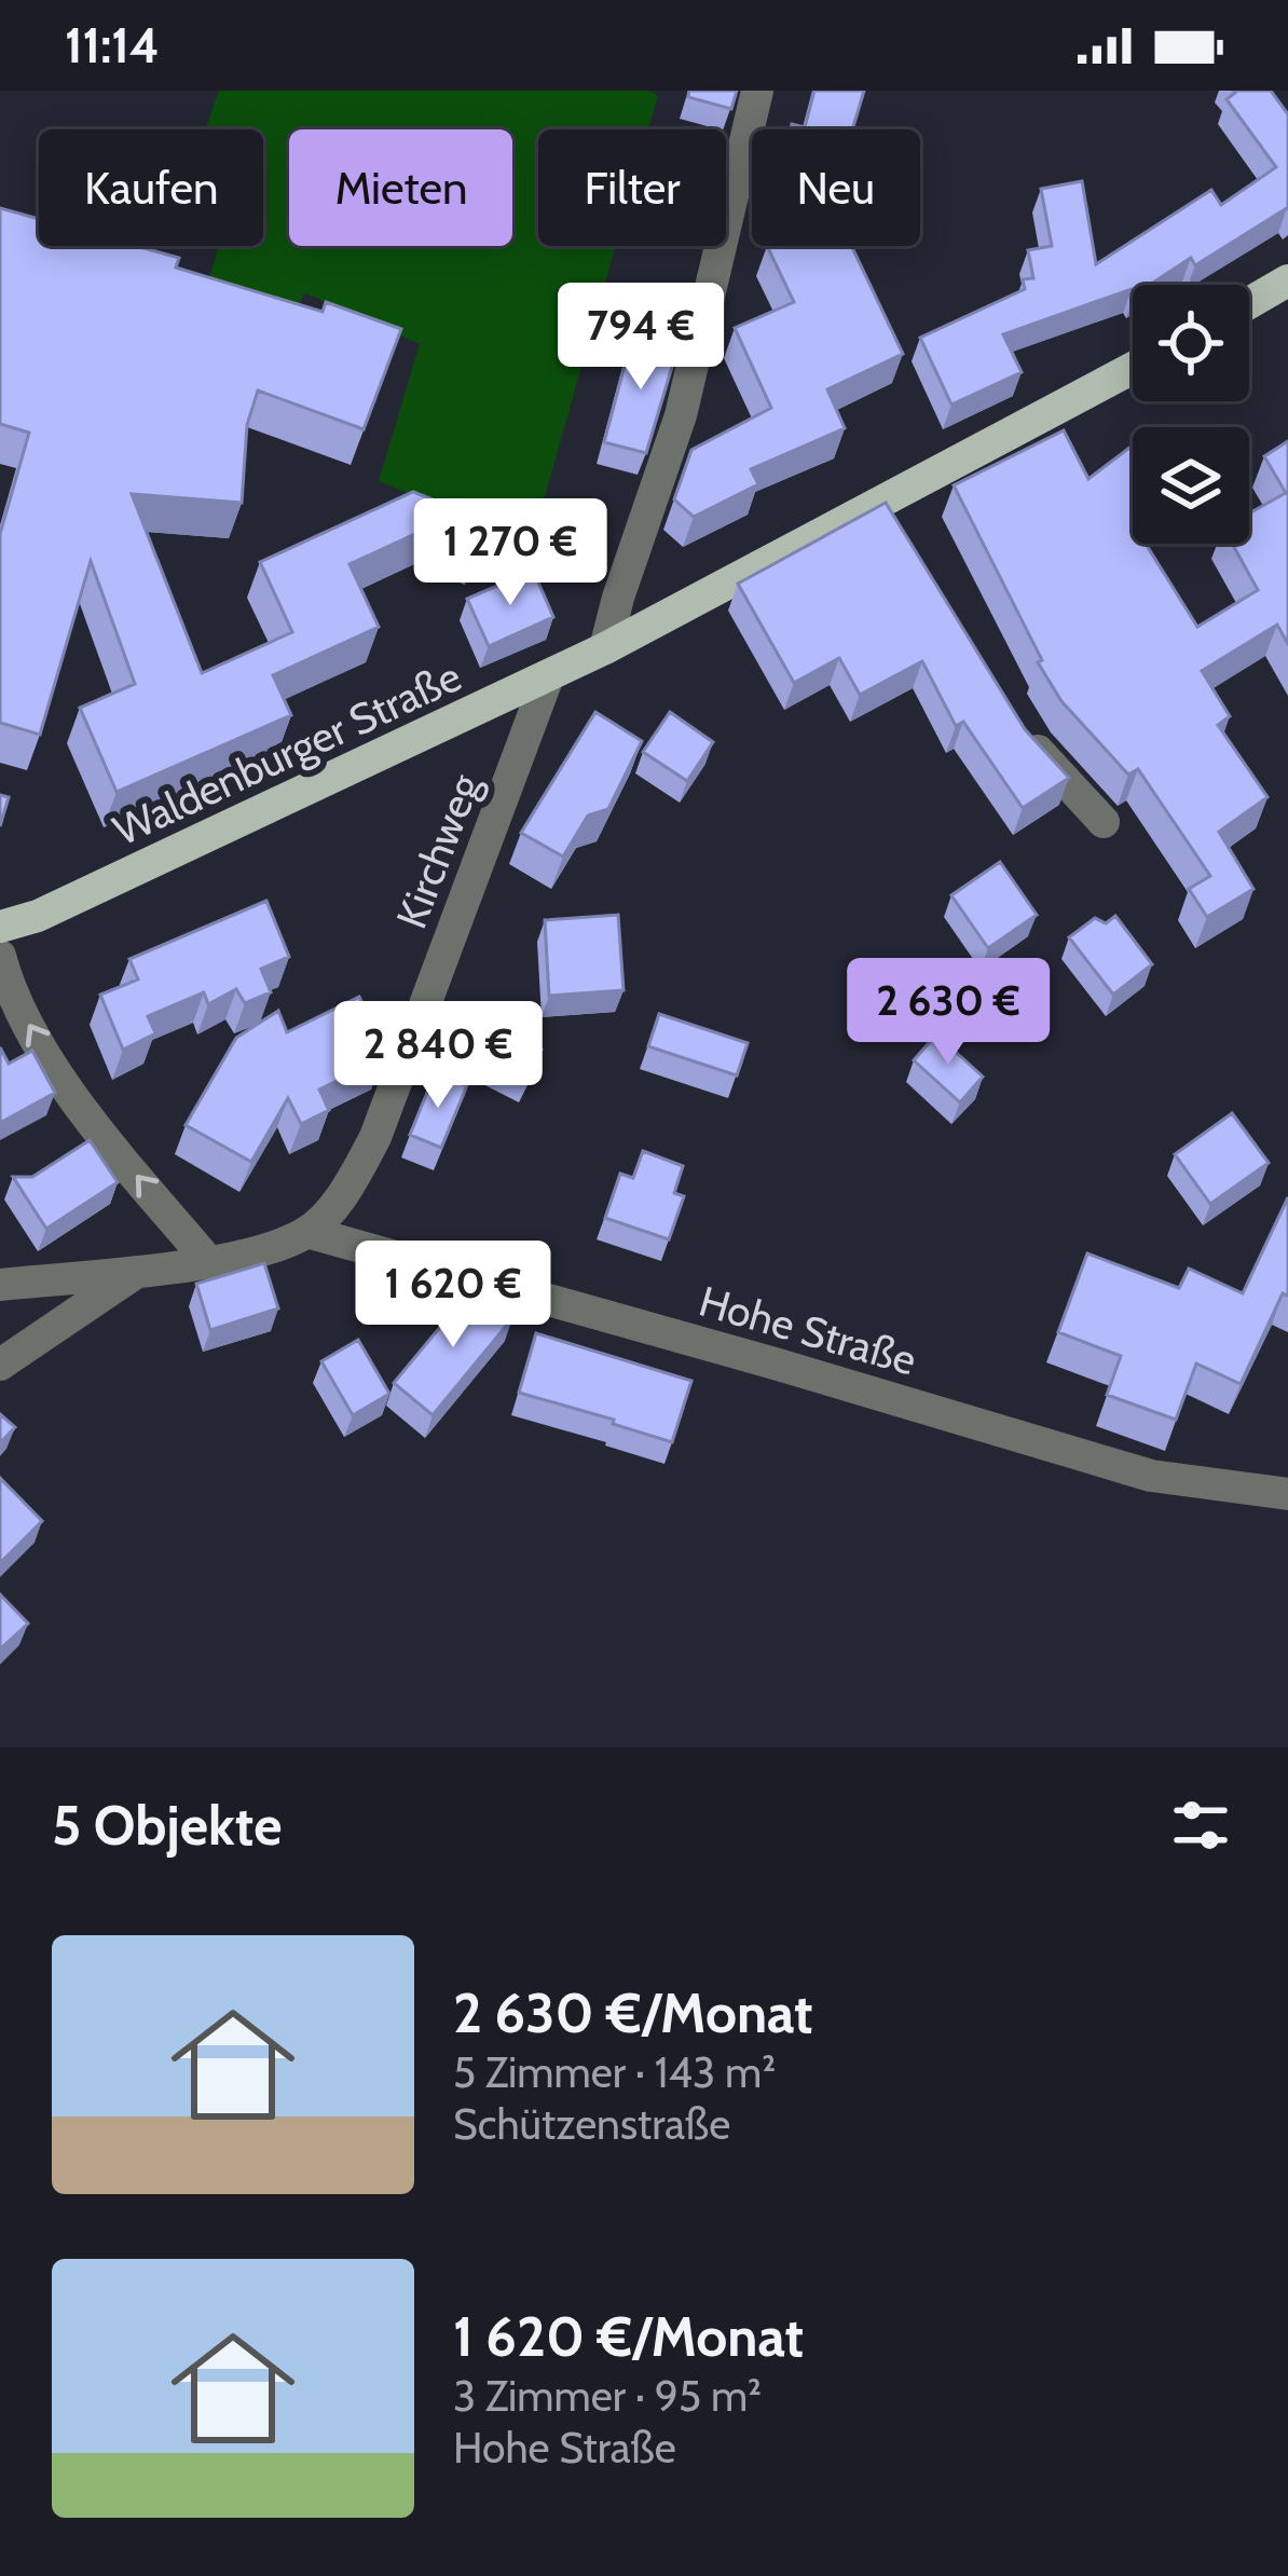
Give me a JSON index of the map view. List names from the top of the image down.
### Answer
{
  "streets": {
    "main road": ["Waldenburger Straße"],
    "street": ["Kirchweg", "Hohe Straße"]
  },
  "crossings": [
    ["Waldenburger Straße", "Kirchweg"],
    ["Kirchweg", "Hohe Straße"]
  ],
  "page": {
    "status": "11:14",
    "chip": [
      "Kaufen",
      "Mieten",
      "Filter",
      "Neu"
    ],
    "price": [
      "794 €",
      "1 270 €",
      "2 630 €",
      "2 840 €",
      "1 620 €"
    ],
    "heading": "5 Objekte",
    "list": [
      {
        "name": "2 630 €/Monat",
        "note": "5 Zimmer · 143 m² · Schützenstraße"
      },
      {
        "name": "1 620 €/Monat",
        "note": "3 Zimmer · 95 m² · Hohe Straße"
      }
    ]
  }
}
